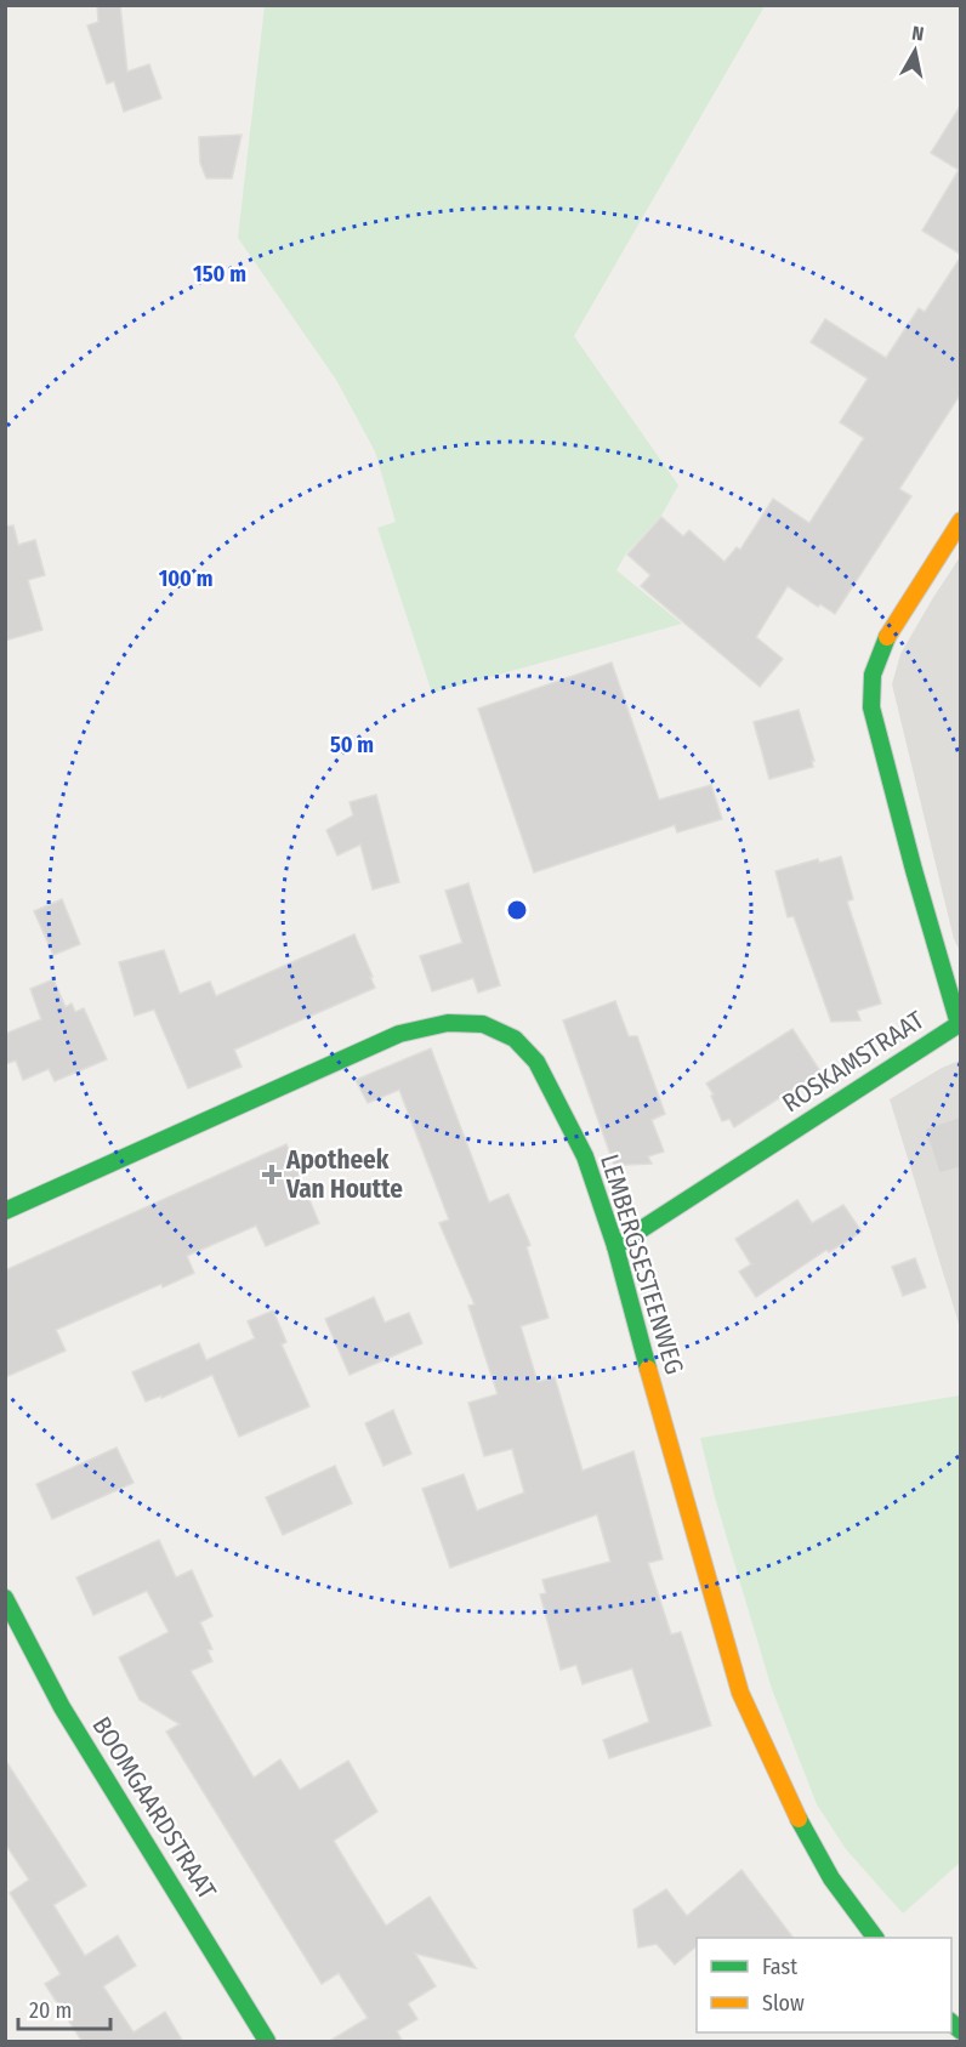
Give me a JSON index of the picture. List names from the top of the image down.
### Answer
{
  "streets": {
    "street": ["ROSKAMSTRAAT", "LEMBERGSESTEENWEG", "BOOMGAARDSTRAAT"]
  },
  "crossings": [
    ["ROSKAMSTRAAT", "LEMBERGSESTEENWEG"]
  ],
  "places": {
    "health": ["Apotheek Van Houtte"]
  },
  "legend": ["Fast", "Slow"],
  "scale_bar": "20 m",
  "north": "top",
  "rings": ["150 m", "100 m", "50 m"]
}
